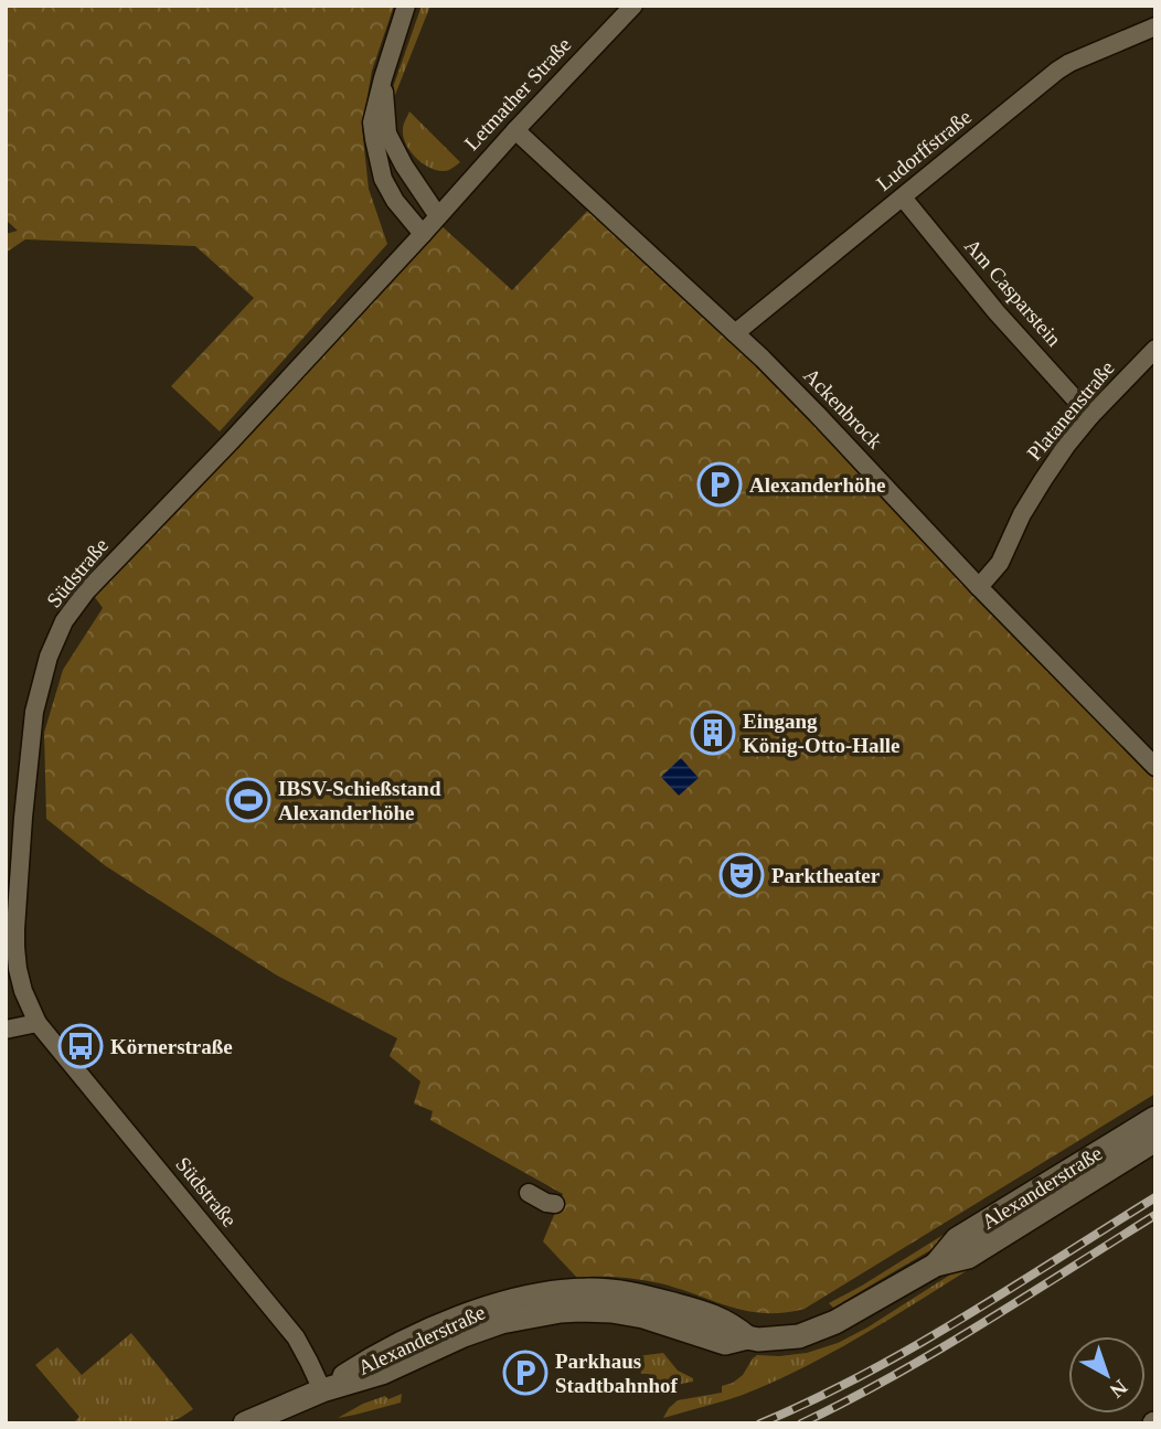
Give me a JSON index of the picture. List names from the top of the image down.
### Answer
{
  "streets": {
    "street": [
      "Letmather Straße",
      "Ludorffstraße",
      "Am Casparstein",
      "Ackenbrock",
      "Platanenstraße",
      "Südstraße",
      "Alexanderstraße"
    ]
  },
  "crossings": [
    ["Letmather Straße", "Ackenbrock"],
    ["Letmather Straße", "Südstraße"],
    ["Ludorffstraße", "Am Casparstein"],
    ["Ludorffstraße", "Ackenbrock"],
    ["Am Casparstein", "Platanenstraße"],
    ["Ackenbrock", "Platanenstraße"],
    ["Südstraße", "Alexanderstraße"]
  ],
  "places": {
    "parking": ["Alexanderhöhe", "Parkhaus Stadtbahnhof"],
    "building": ["Eingang König-Otto-Halle"],
    "sports": ["IBSV-Schießstand Alexanderhöhe"],
    "theatre": ["Parktheater"],
    "bus stop": ["Körnerstraße"]
  },
  "north": "bottom right"
}
